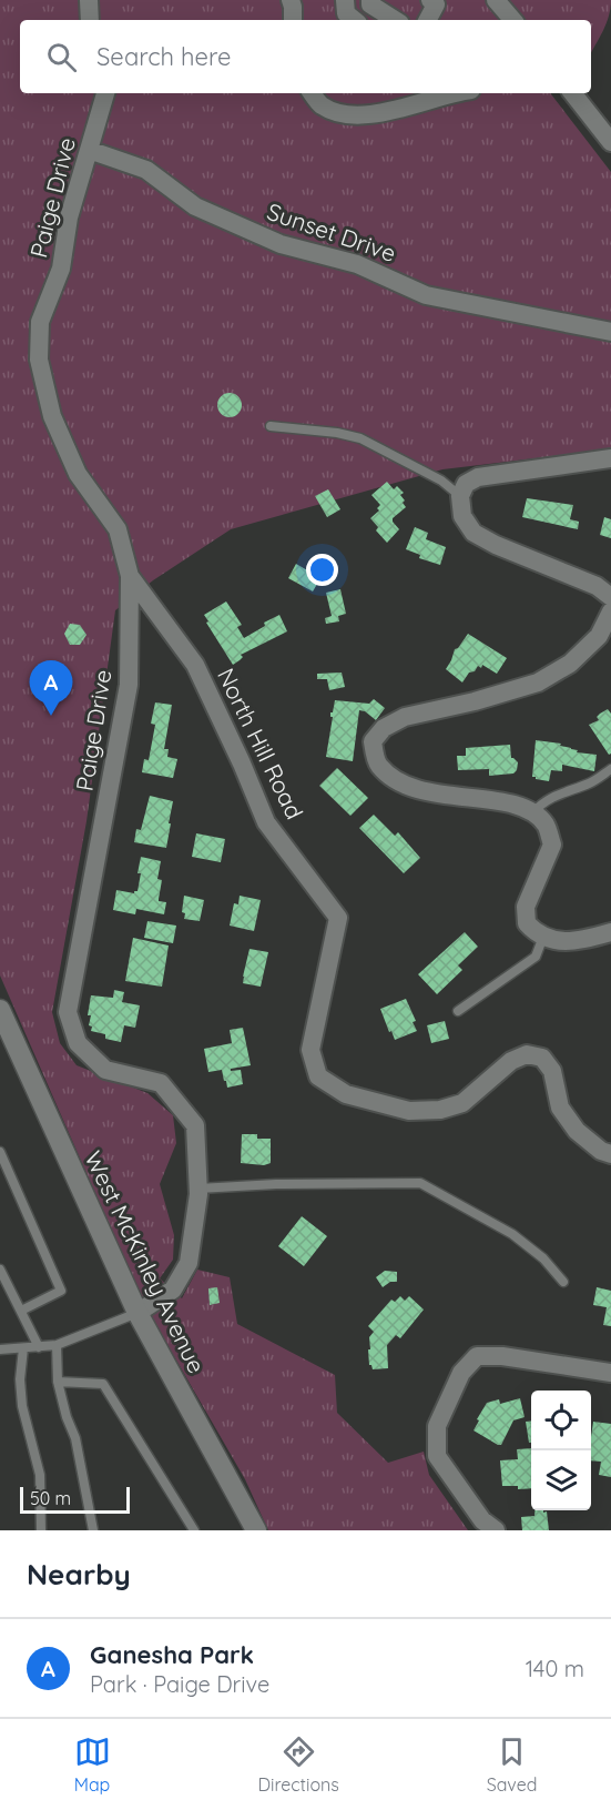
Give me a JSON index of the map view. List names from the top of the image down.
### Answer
{
  "streets": {
    "main road": ["West McKinley Avenue"],
    "street": ["Paige Drive", "Sunset Drive", "North Hill Road"]
  },
  "crossings": [
    ["Paige Drive", "Sunset Drive"],
    ["Paige Drive", "North Hill Road"],
    ["Paige Drive", "West McKinley Avenue"]
  ],
  "scale_bar": "50 m",
  "page": {
    "search": "Search here",
    "pins": "A",
    "scale": "50 m",
    "heading": "Nearby",
    "list": [
      {
        "mark": "A",
        "name": "Ganesha Park",
        "note": "Park · Paige Drive",
        "value": "140 m"
      }
    ],
    "nav": ["Map", "Directions", "Saved"]
  }
}
